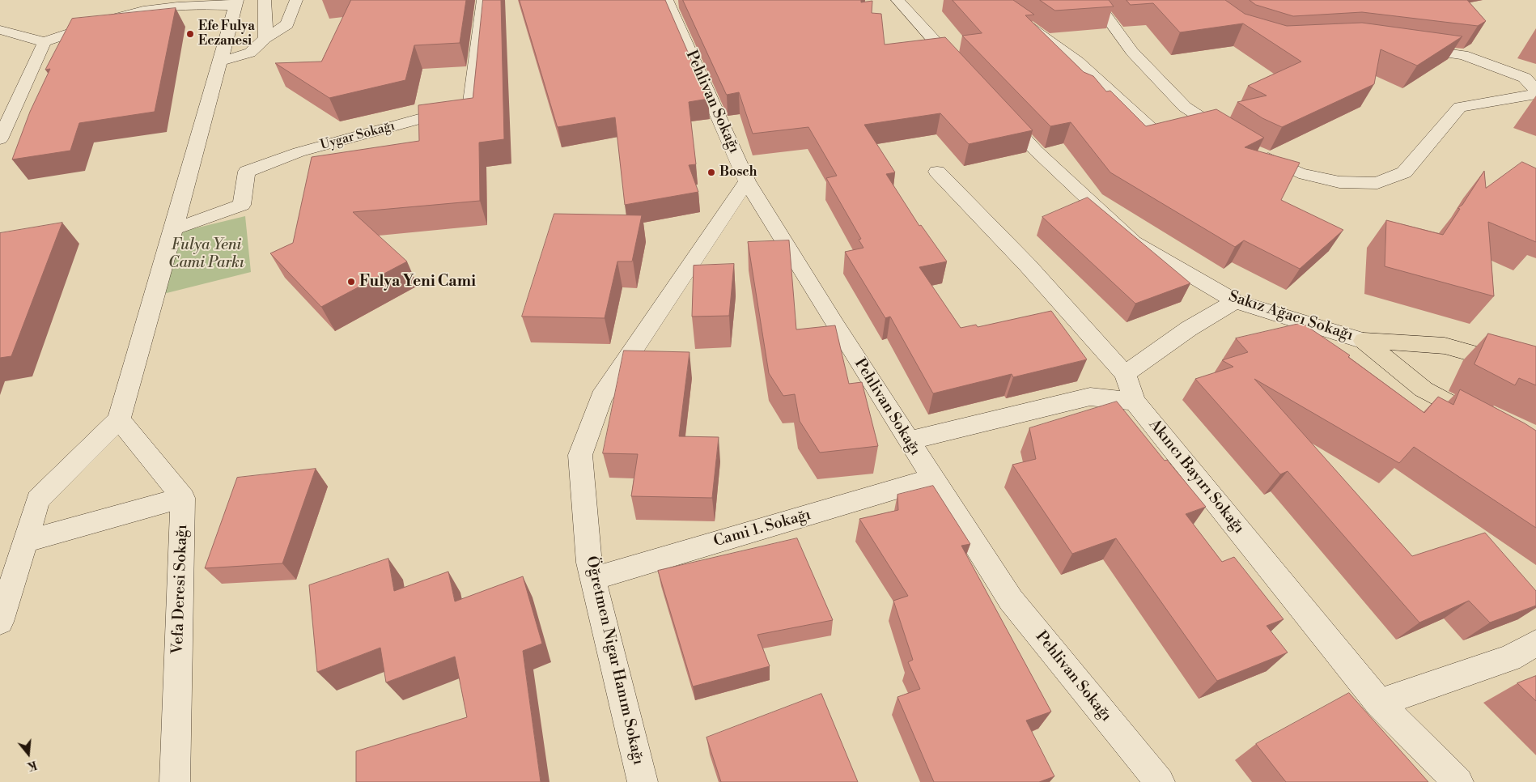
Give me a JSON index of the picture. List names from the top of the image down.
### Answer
{
  "streets": {
    "street": [
      "Pehlivan Sokağı",
      "Uygar Sokağı",
      "Sakız Ağacı Sokağı",
      "Akıncı Bayırı Sokağı",
      "Cami 1. Sokağı",
      "Vefa Deresi Sokağı",
      "Öğretmen Nigar Hanım Sokağı"
    ]
  },
  "crossings": [
    ["Pehlivan Sokağı", "Cami 1. Sokağı"],
    ["Pehlivan Sokağı", "Öğretmen Nigar Hanım Sokağı"],
    ["Cami 1. Sokağı", "Öğretmen Nigar Hanım Sokağı"]
  ],
  "parks": ["Fulya Yeni Cami Parkı"],
  "places": ["Efe Fulya Eczanesi", "Bosch", "Fulya Yeni Cami"],
  "north": "bottom"
}
